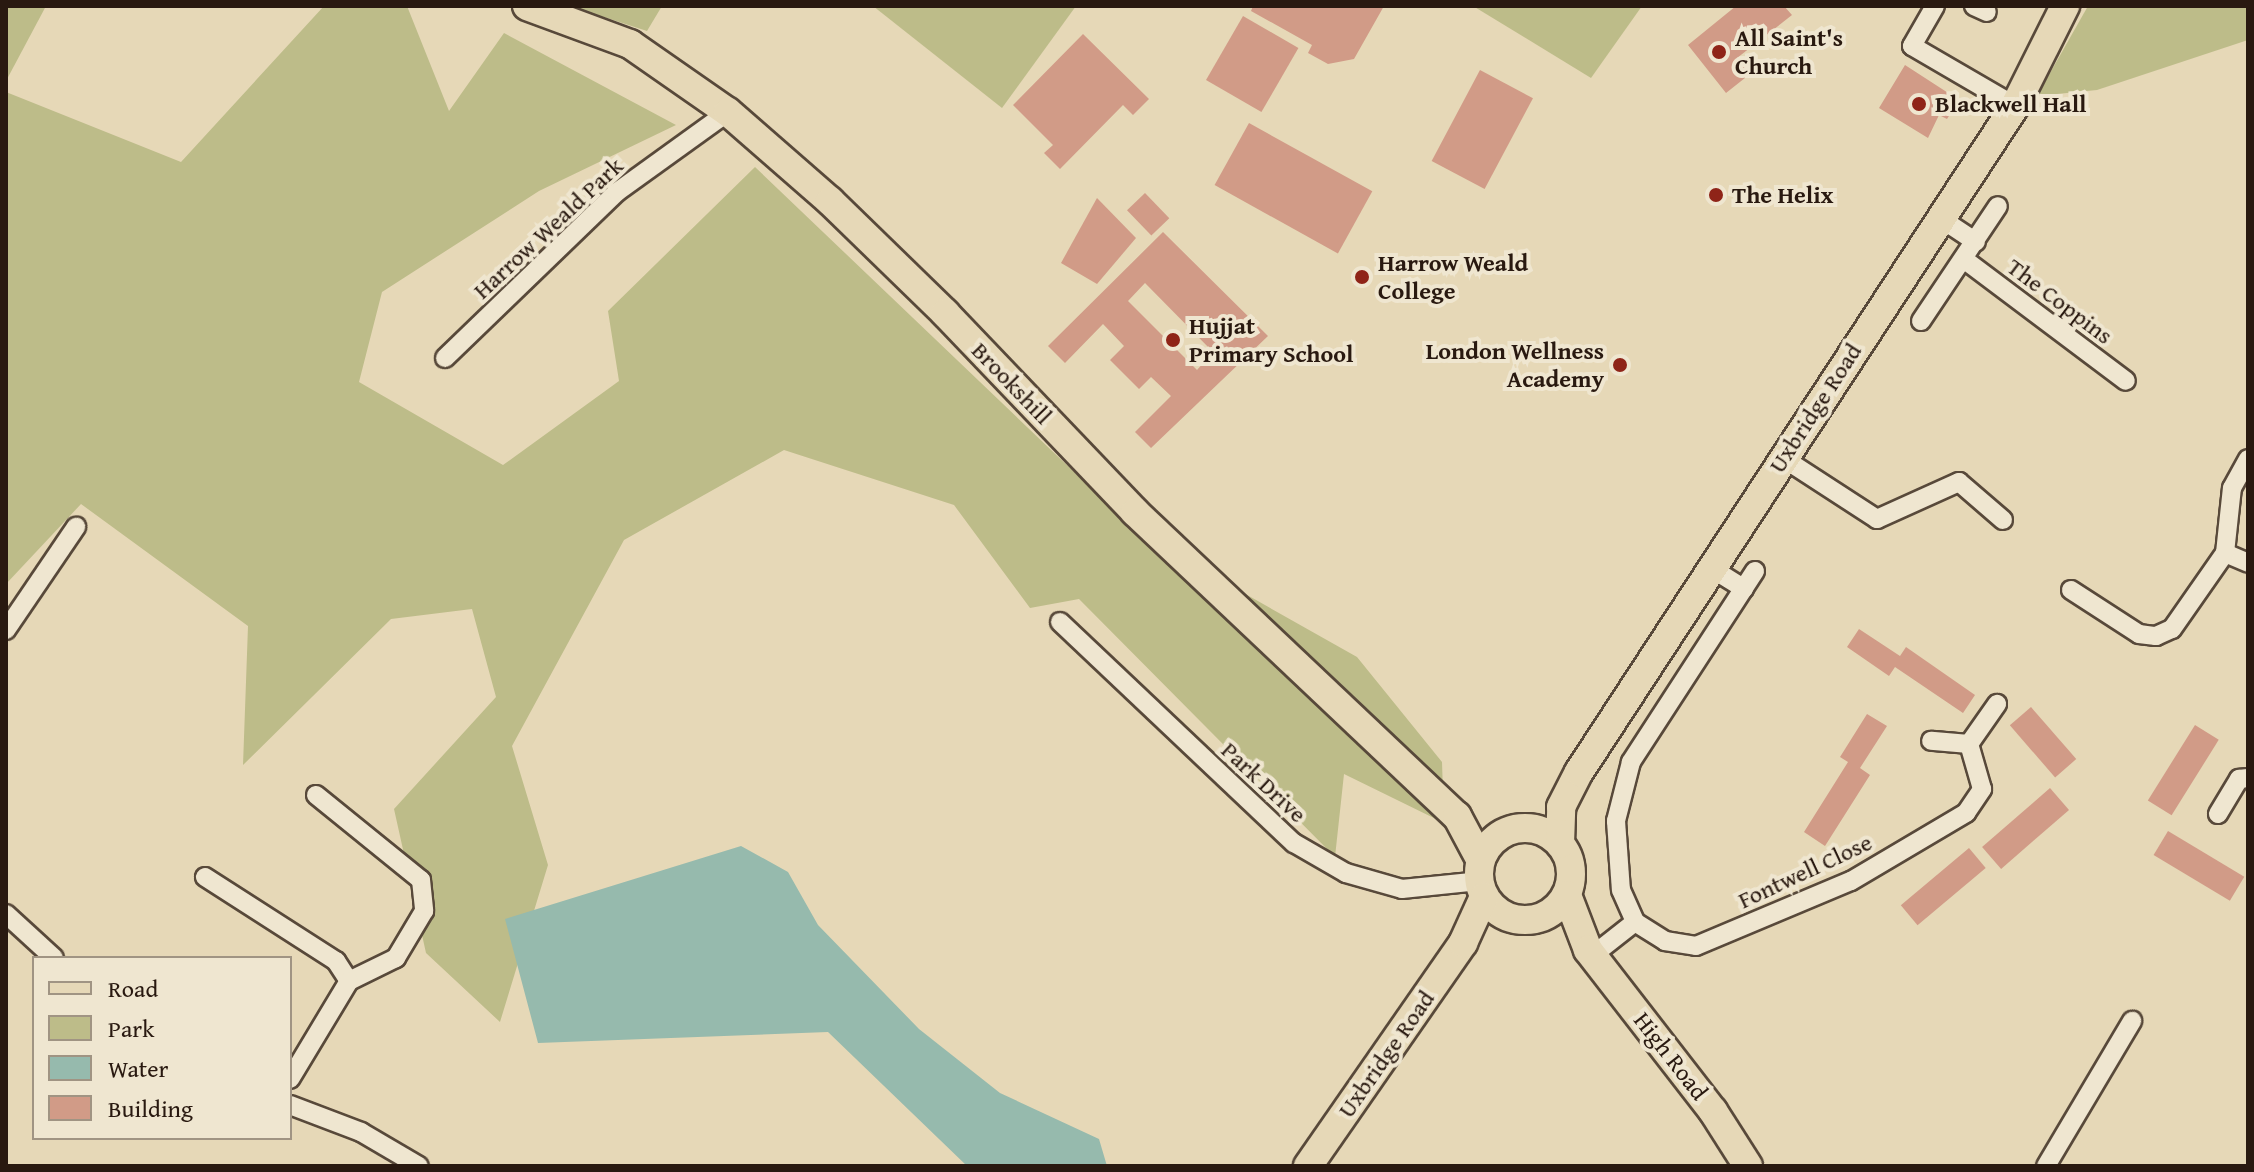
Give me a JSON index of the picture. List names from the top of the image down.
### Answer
{
  "streets": {
    "main road": ["Brookshill", "Uxbridge Road", "High Road"],
    "street": [
      "Harrow Weald Park",
      "The Coppins",
      "Park Drive",
      "Fontwell Close"
    ]
  },
  "crossings": [
    ["Harrow Weald Park", "Brookshill"],
    ["Brookshill", "Uxbridge Road"],
    ["Brookshill", "Park Drive"],
    ["Brookshill", "High Road"],
    ["Uxbridge Road", "Park Drive"],
    ["Uxbridge Road", "High Road"],
    ["Park Drive", "High Road"]
  ],
  "places": [
    "All Saint's Church",
    "Blackwell Hall",
    "The Helix",
    "Harrow Weald College",
    "Hujjat Primary School",
    "London Wellness Academy"
  ],
  "legend": [
    "Road",
    "Park",
    "Water",
    "Building"
  ]
}
